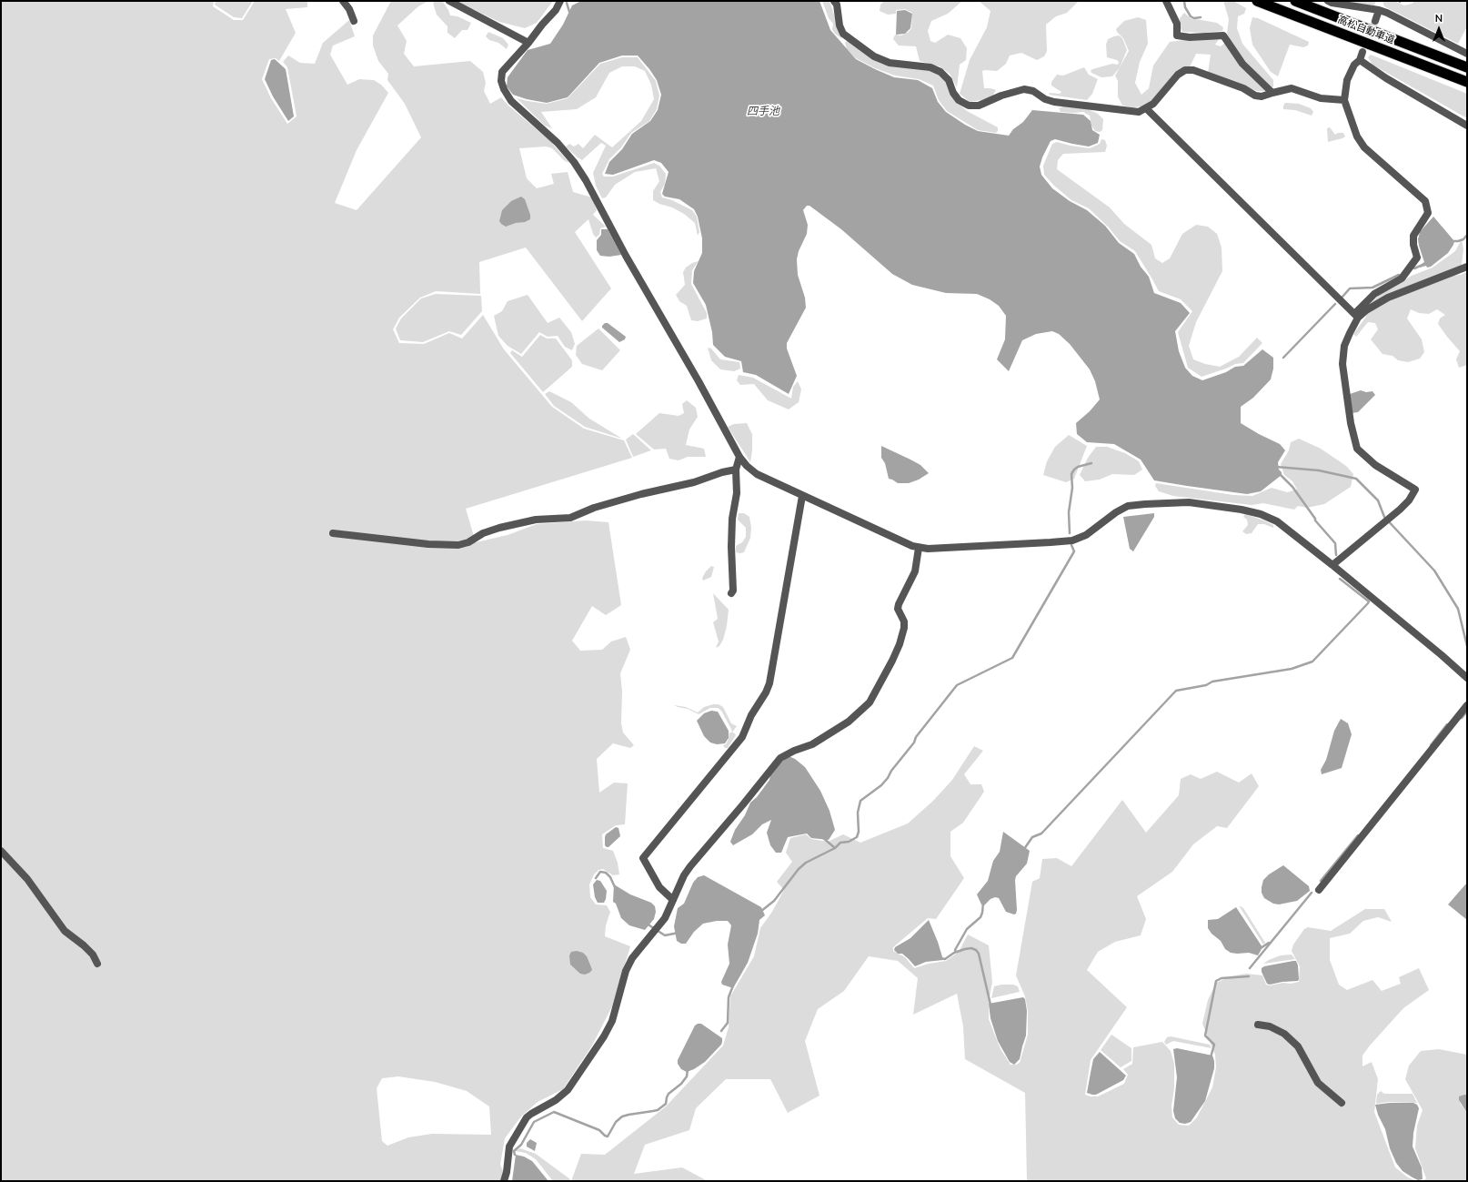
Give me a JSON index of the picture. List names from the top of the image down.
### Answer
{
  "streets": {
    "highway": ["高松自動車道"]
  },
  "water": ["四手池"],
  "north": "top"
}
